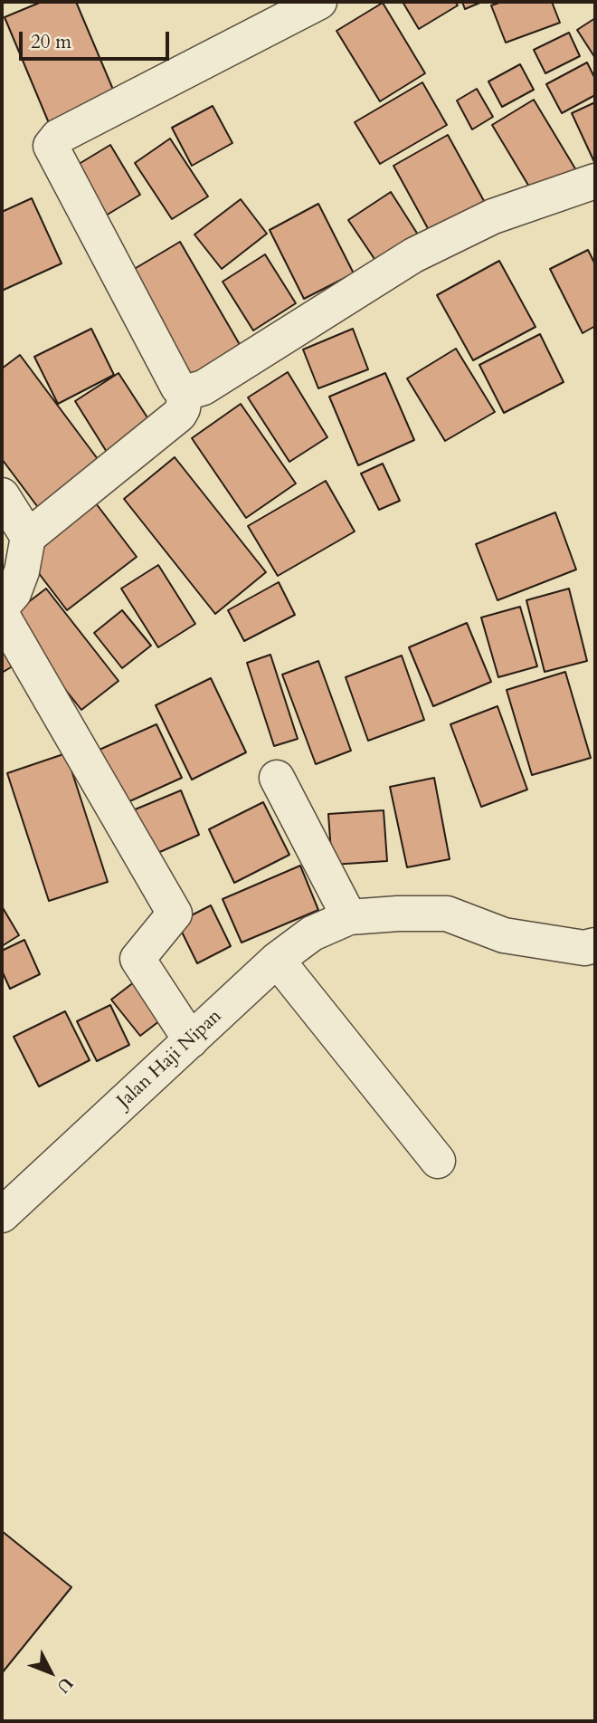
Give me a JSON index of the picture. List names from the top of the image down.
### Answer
{
  "streets": {
    "street": ["Jalan Haji Nipan"]
  },
  "scale_bar": "20 m",
  "north": "bottom right"
}
